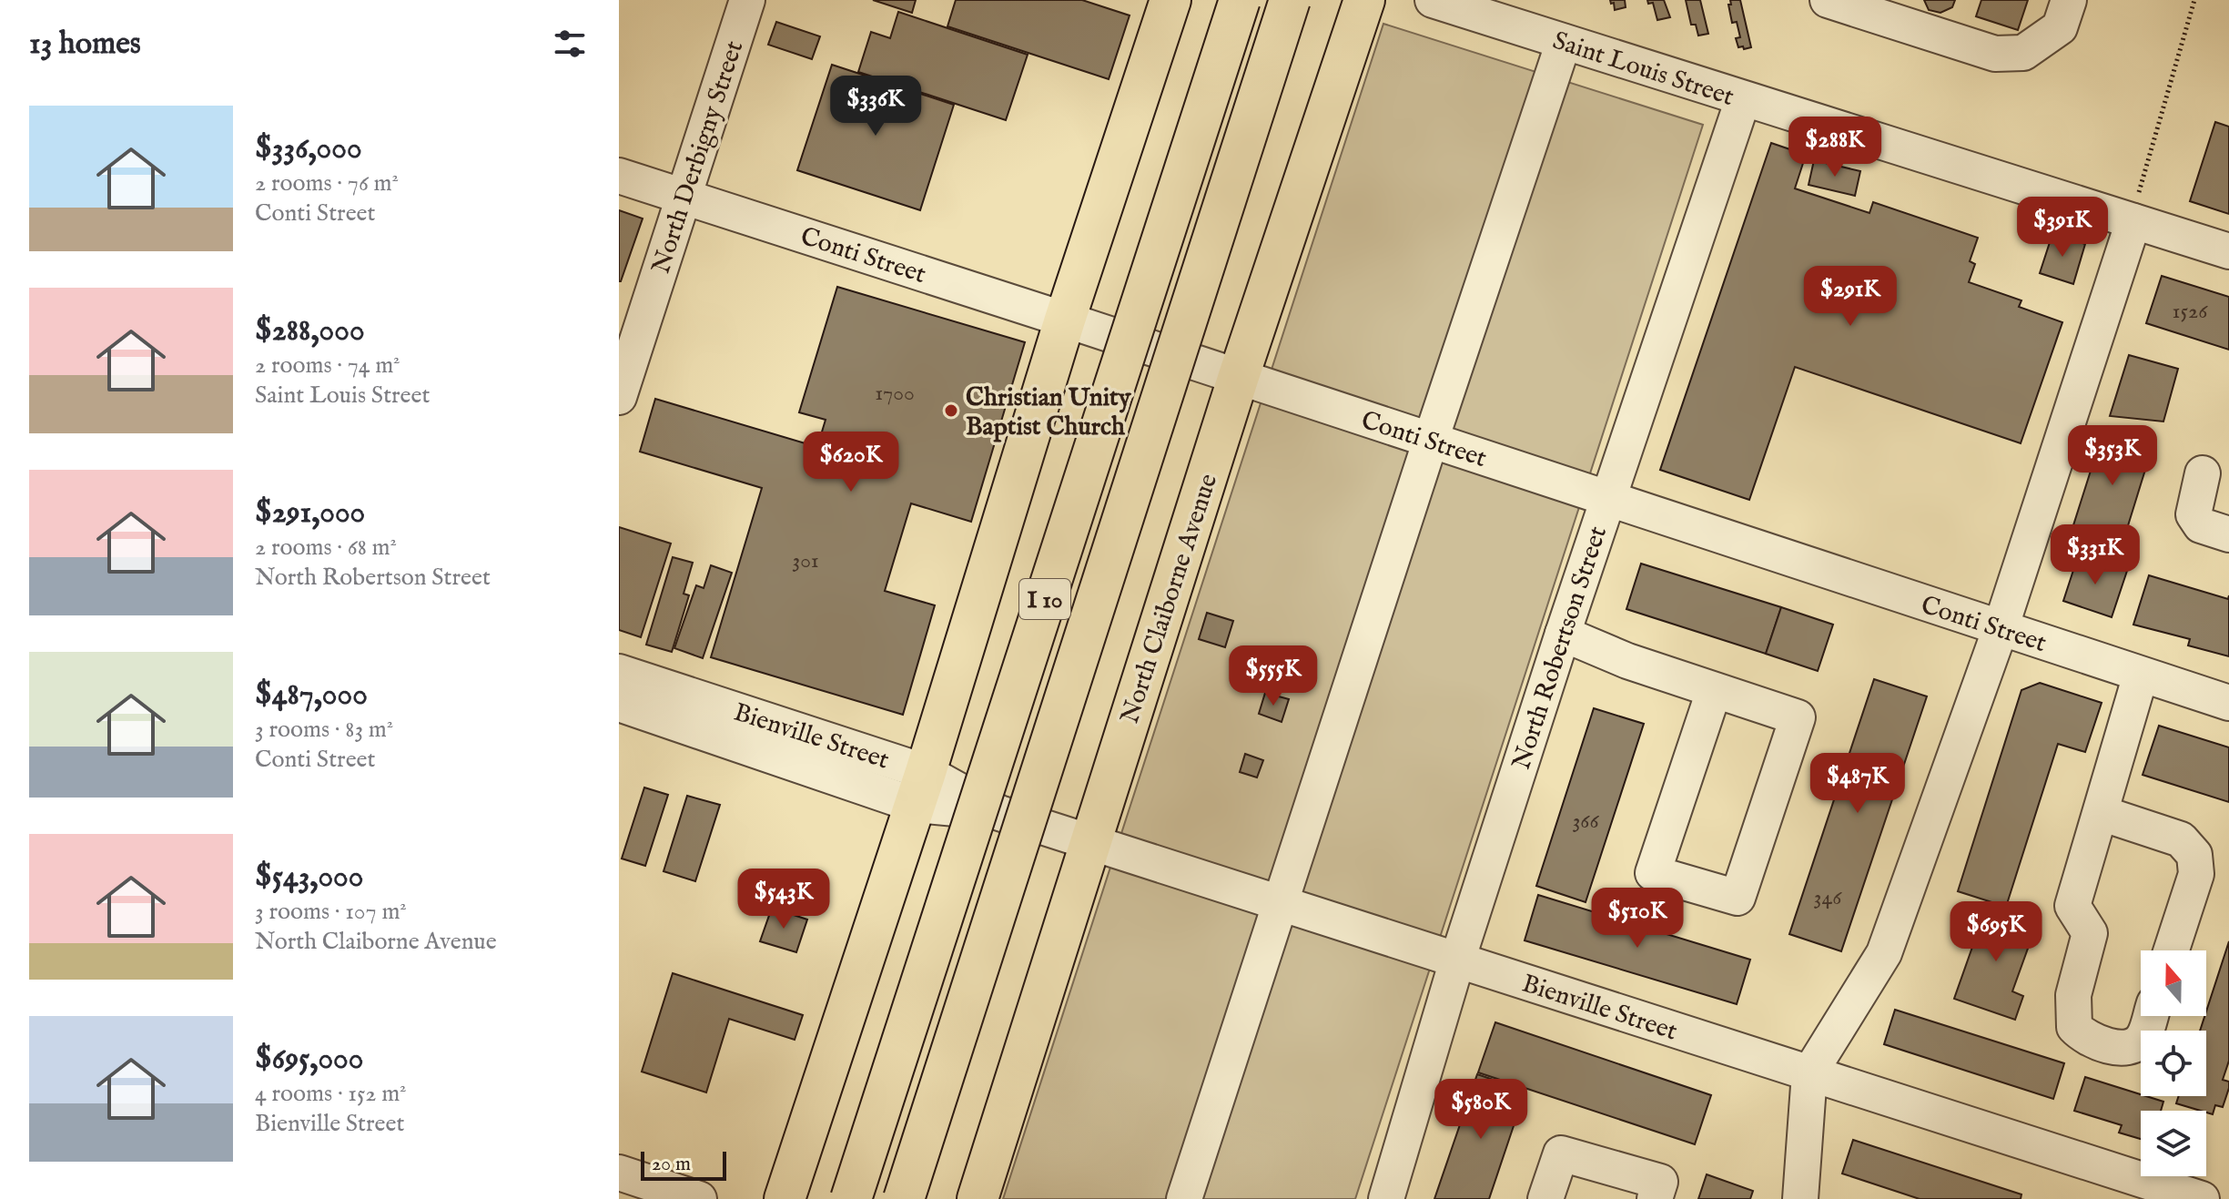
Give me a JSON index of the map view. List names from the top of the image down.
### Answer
{
  "streets": {
    "main road": ["North Claiborne Avenue", "I 10"],
    "street": [
      "Saint Louis Street",
      "North Derbigny Street",
      "Conti Street",
      "North Robertson Street",
      "Bienville Street"
    ]
  },
  "crossings": [
    ["Saint Louis Street", "North Robertson Street"],
    ["North Derbigny Street", "Conti Street"],
    ["Conti Street", "North Claiborne Avenue"],
    ["Conti Street", "North Robertson Street"],
    ["North Claiborne Avenue", "Bienville Street"],
    ["North Robertson Street", "Bienville Street"]
  ],
  "places": ["Christian Unity Baptist Church"],
  "house_numbers": [
    "1526",
    "1700",
    "301",
    "366",
    "346"
  ],
  "scale_bar": "20 m",
  "north": "top",
  "page": {
    "heading": "13 homes",
    "price": [
      "$336K",
      "$288K",
      "$391K",
      "$291K",
      "$353K",
      "$620K",
      "$331K",
      "$555K",
      "$487K",
      "$543K",
      "$510K",
      "$695K",
      "$580K"
    ],
    "list": [
      {
        "name": "$336,000",
        "note": "2 rooms · 76 m² · Conti Street"
      },
      {
        "name": "$288,000",
        "note": "2 rooms · 74 m² · Saint Louis Street"
      },
      {
        "name": "$291,000",
        "note": "2 rooms · 68 m² · North Robertson Street"
      },
      {
        "name": "$487,000",
        "note": "3 rooms · 83 m² · Conti Street"
      },
      {
        "name": "$543,000",
        "note": "3 rooms · 107 m² · North Claiborne Avenue"
      },
      {
        "name": "$695,000",
        "note": "4 rooms · 152 m² · Bienville Street"
      }
    ],
    "scale": "20 m"
  }
}
